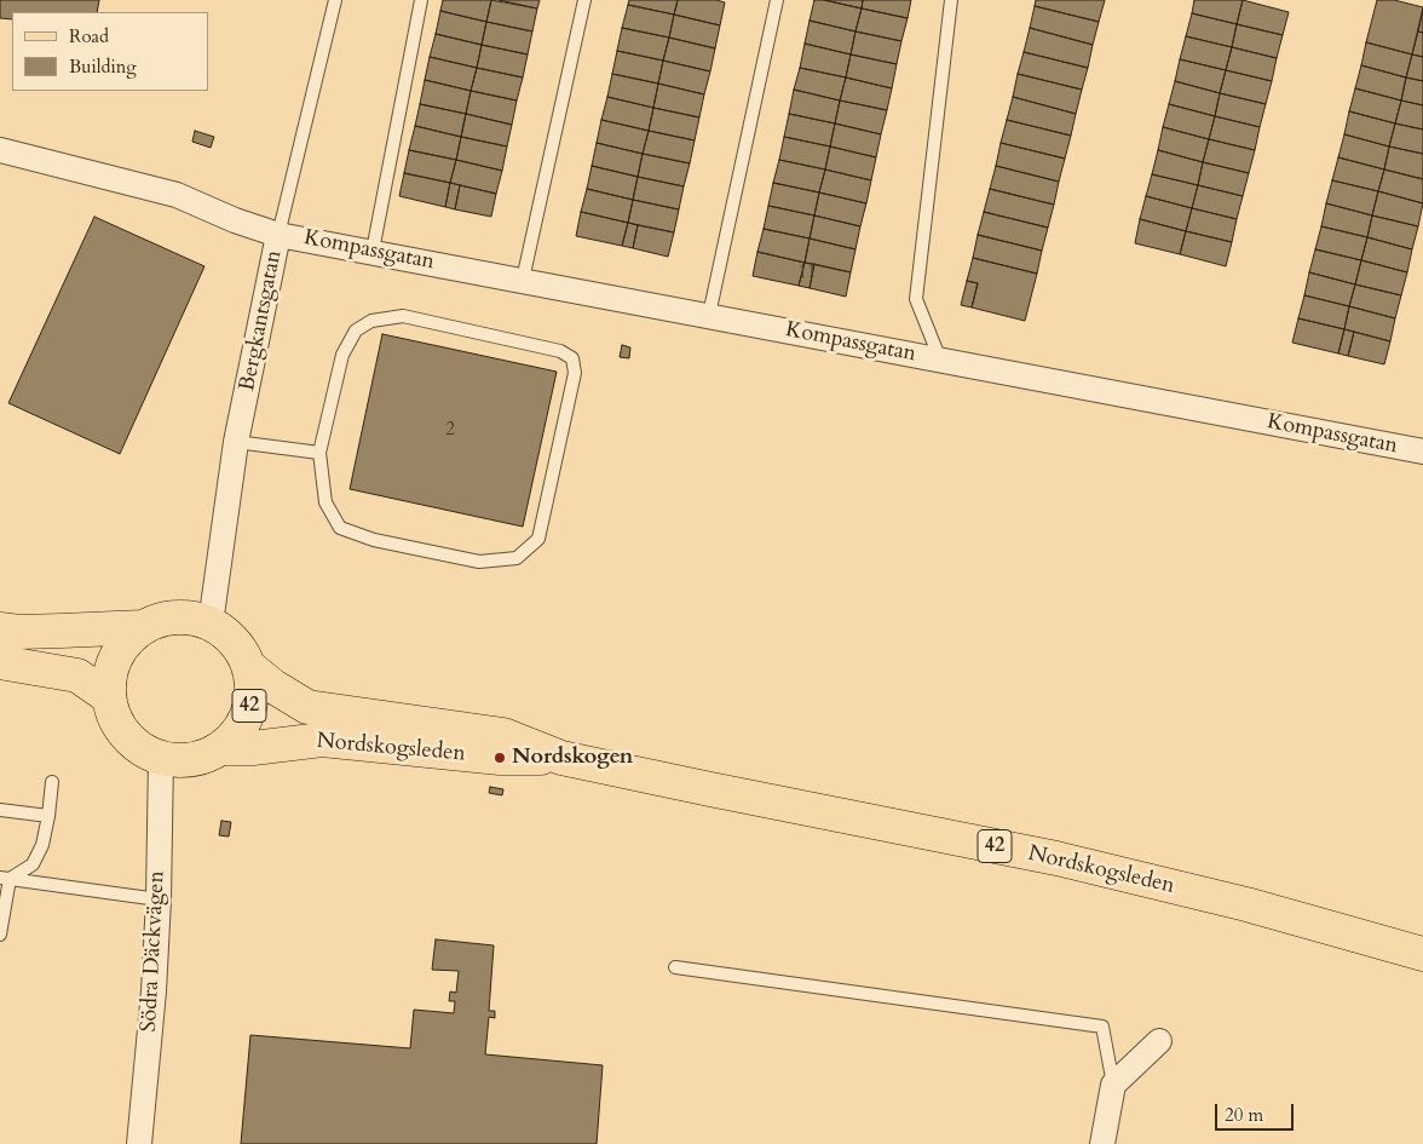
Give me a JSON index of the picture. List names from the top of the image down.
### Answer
{
  "streets": {
    "main road": ["42", "Nordskogsleden"],
    "street": ["Kompassgatan", "Bergkantsgatan", "Södra Däckvägen"]
  },
  "crossings": [
    ["Kompassgatan", "Bergkantsgatan"],
    ["Bergkantsgatan", "42"],
    ["Bergkantsgatan", "Nordskogsleden"],
    ["Bergkantsgatan", "Södra Däckvägen"],
    ["42", "Nordskogsleden"],
    ["42", "Södra Däckvägen"],
    ["Nordskogsleden", "Södra Däckvägen"]
  ],
  "places": ["Nordskogen"],
  "house_numbers": ["11", "2"],
  "legend": ["Road", "Building"],
  "scale_bar": "20 m"
}
